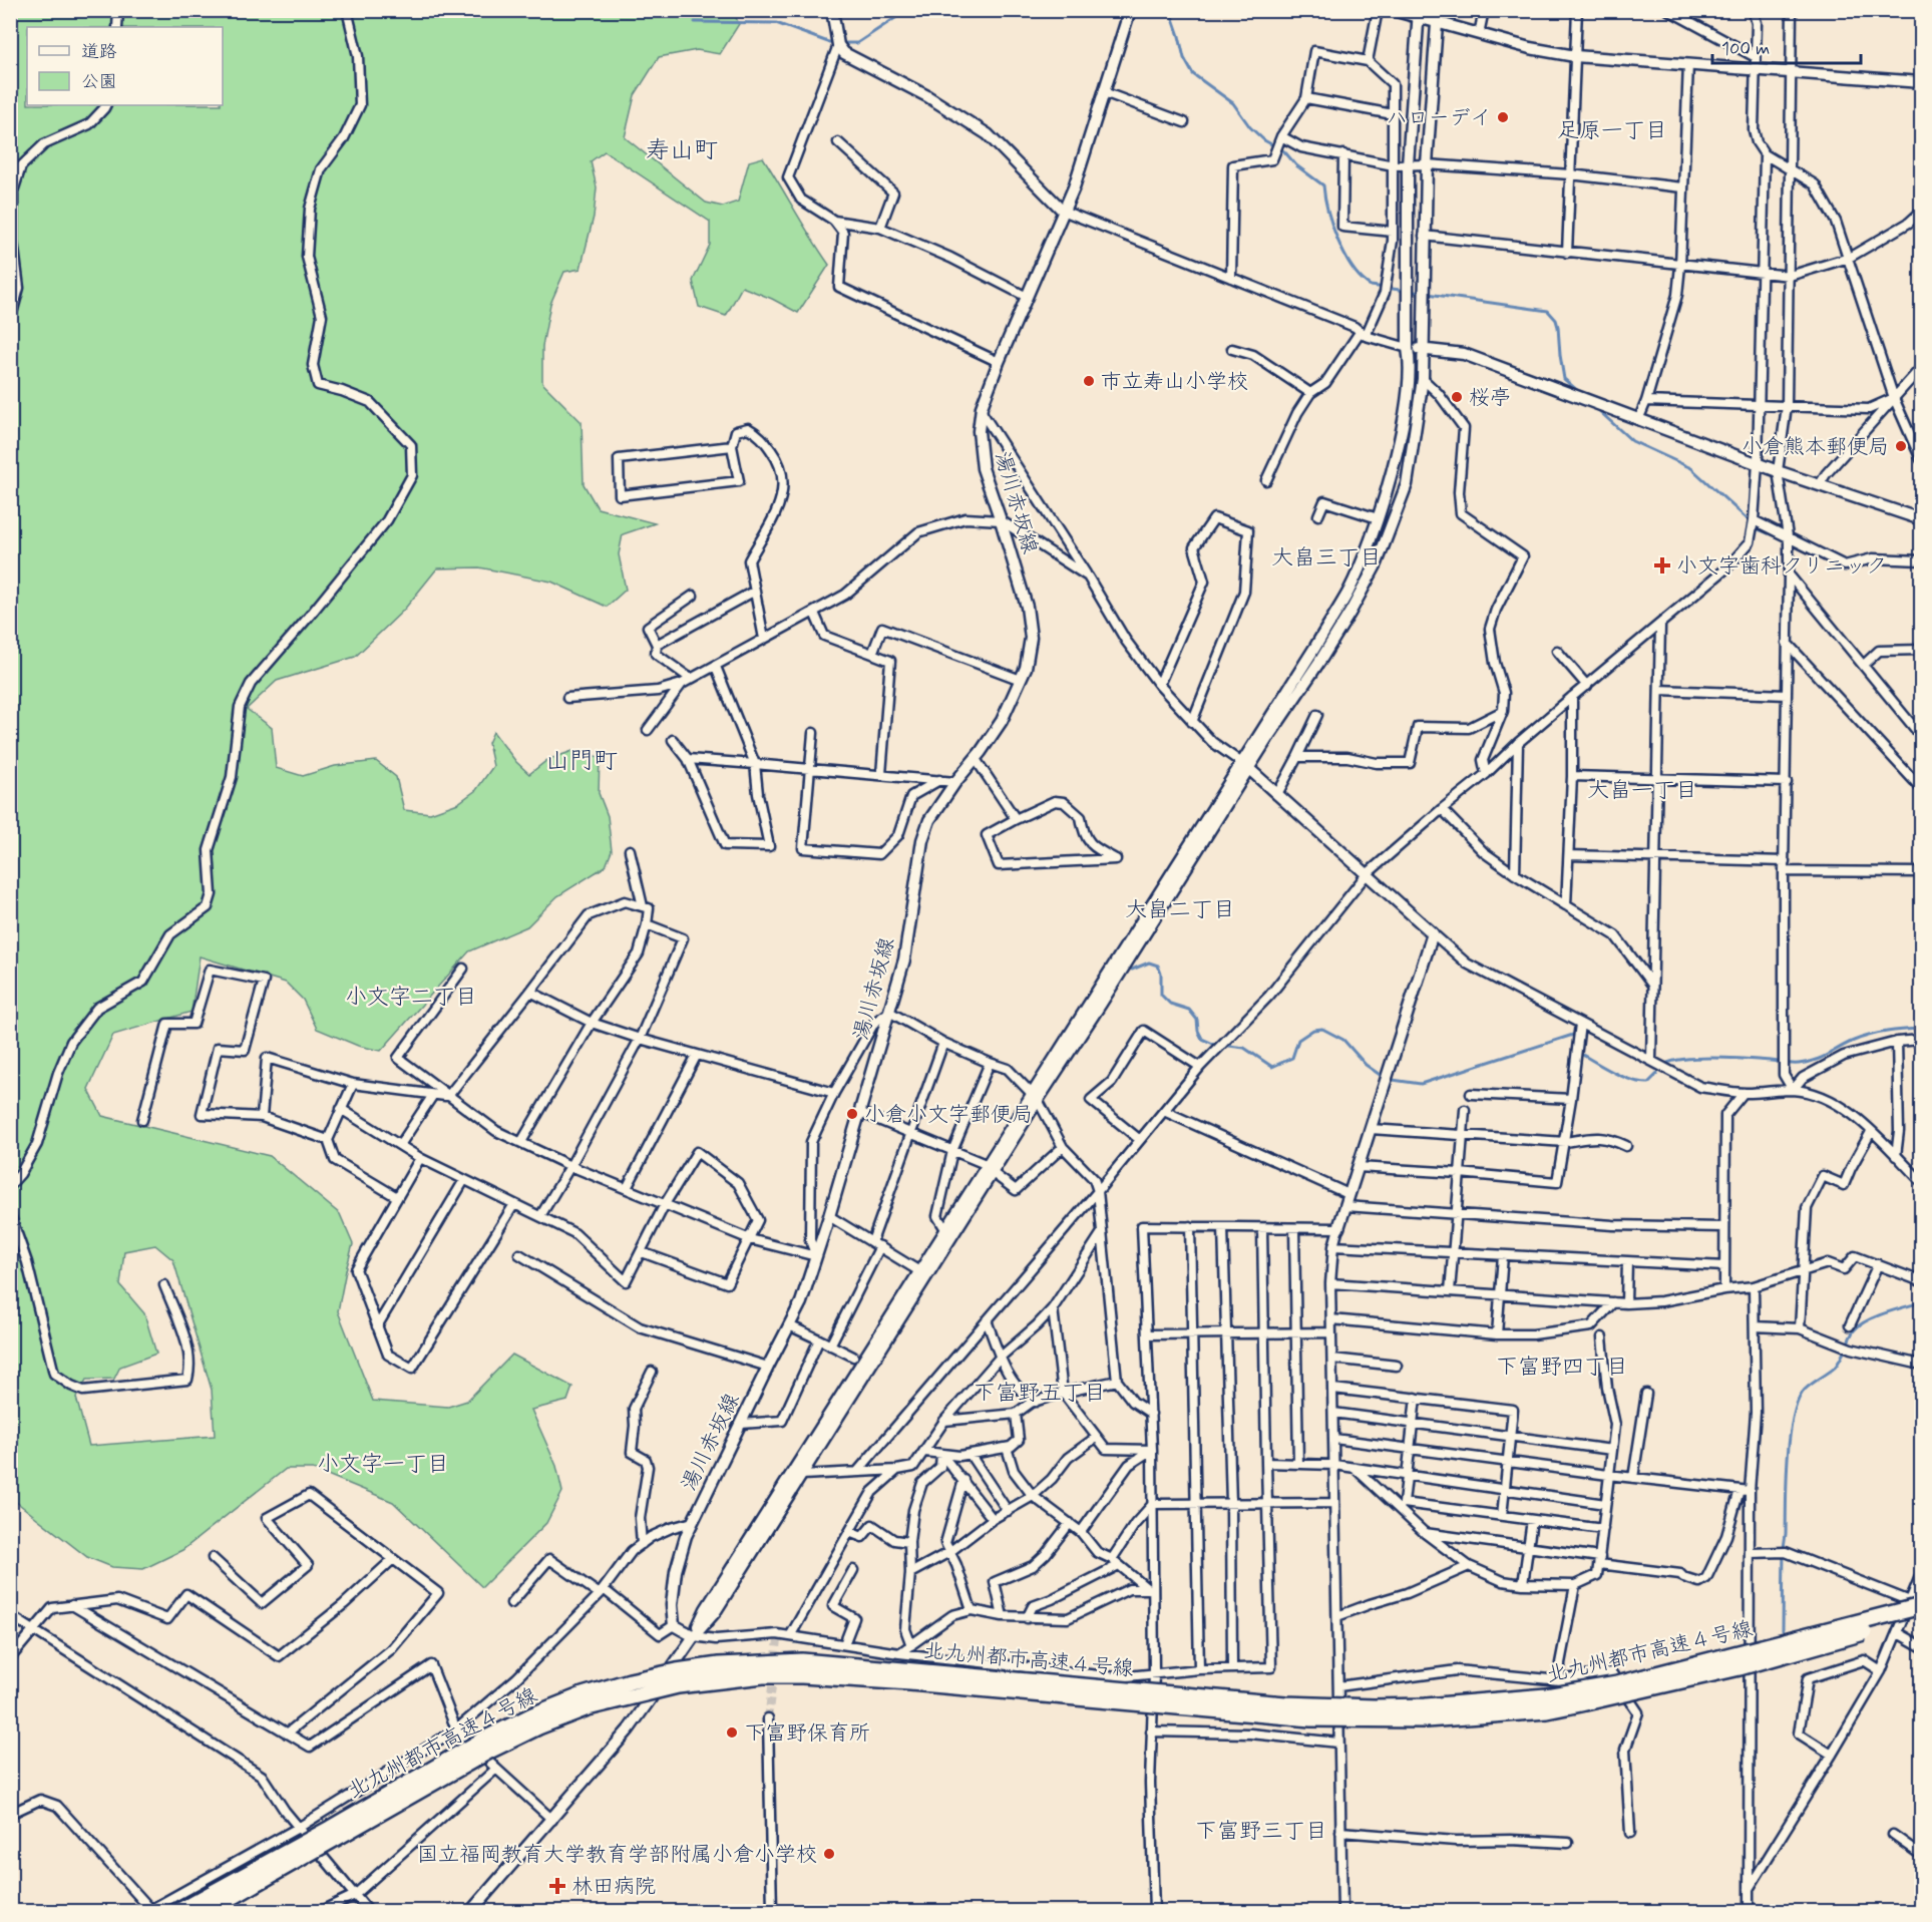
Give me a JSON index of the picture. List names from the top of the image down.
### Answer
{
  "streets": {
    "highway": ["北九州都市高速４号線"],
    "street": ["湯川赤坂線"]
  },
  "districts": [
    "足原一丁目",
    "寿山町",
    "大畠三丁目",
    "山門町",
    "大畠一丁目",
    "大畠二丁目",
    "小文字二丁目",
    "下富野四丁目",
    "下富野五丁目",
    "小文字一丁目",
    "下富野三丁目"
  ],
  "places": {
    "other": [
      "ハローデイ",
      "市立寿山小学校",
      "桜亭",
      "小倉熊本郵便局",
      "小倉小文字郵便局",
      "下富野保育所",
      "国立福岡教育大学教育学部附属小倉小学校"
    ],
    "health": ["小文字歯科クリニック", "林田病院"]
  },
  "legend": ["道路", "公園"],
  "scale_bar": "100 m"
}
